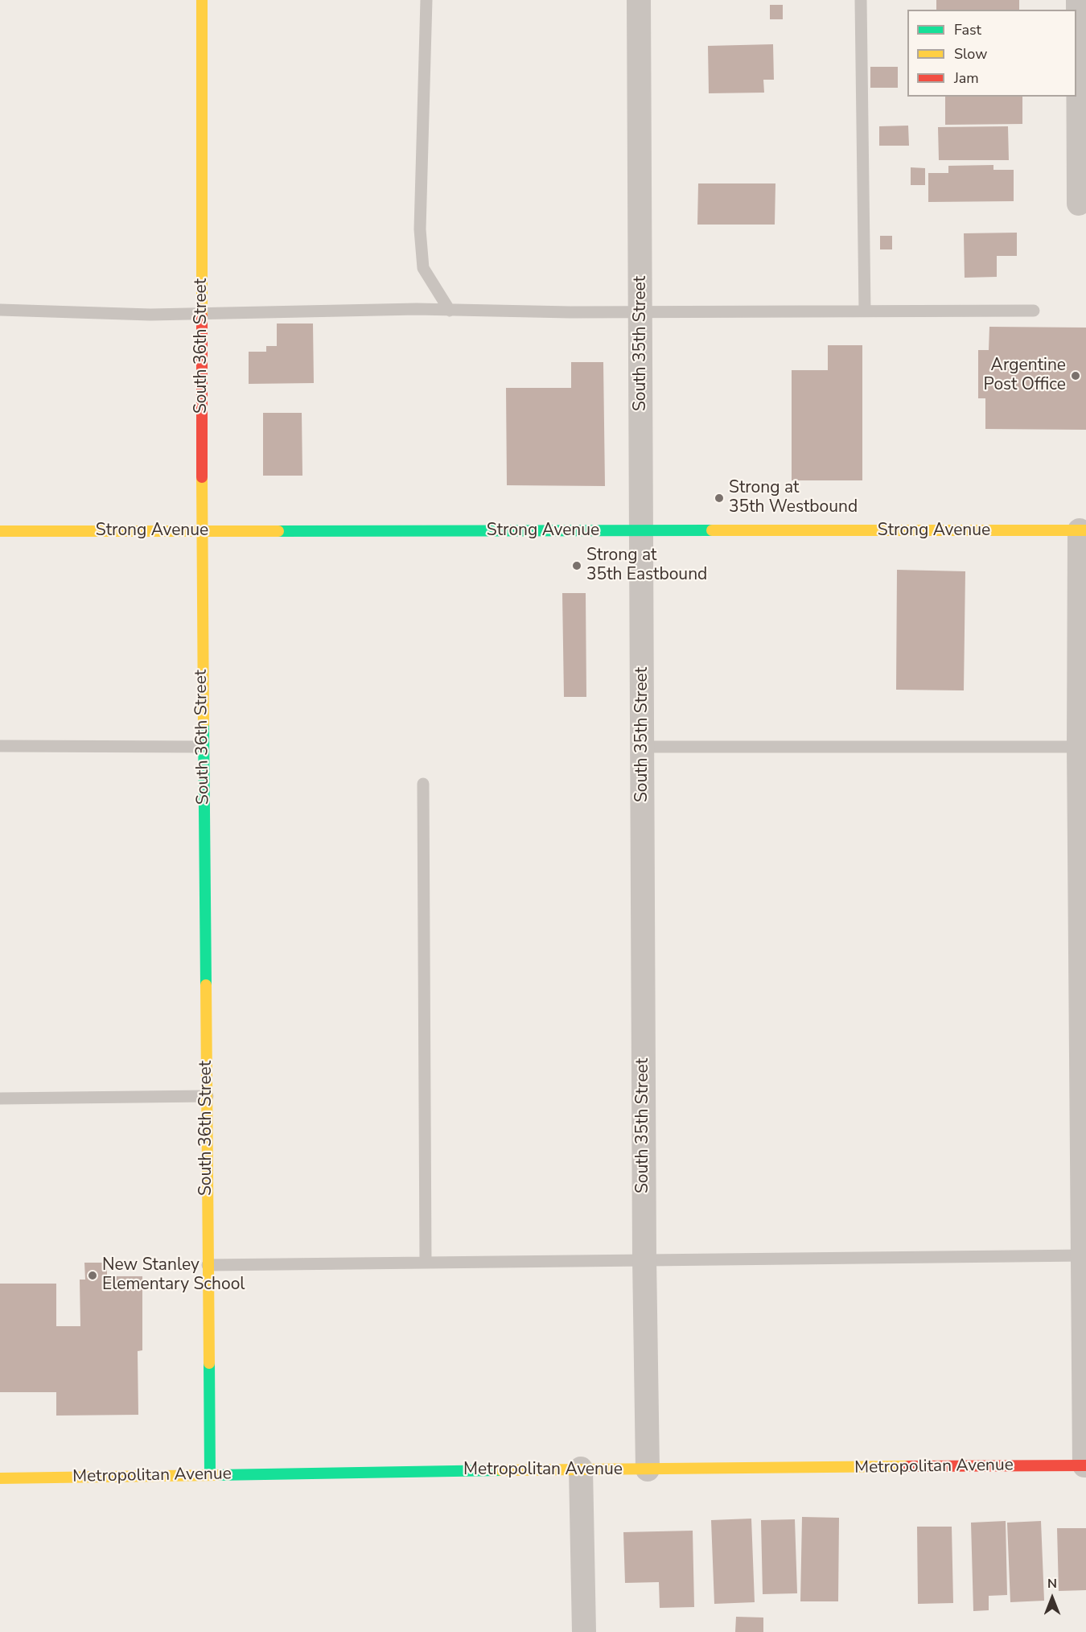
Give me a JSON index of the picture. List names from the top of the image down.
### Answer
{
  "streets": {
    "street": [
      "South 35th Street",
      "South 36th Street",
      "Strong Avenue",
      "Metropolitan Avenue"
    ]
  },
  "crossings": [
    ["South 35th Street", "Strong Avenue"],
    ["South 35th Street", "Metropolitan Avenue"],
    ["South 36th Street", "Strong Avenue"],
    ["South 36th Street", "Metropolitan Avenue"]
  ],
  "places": [
    "Argentine Post Office",
    "Strong at 35th Westbound",
    "Strong at 35th Eastbound",
    "New Stanley Elementary School"
  ],
  "legend": ["Fast", "Slow", "Jam"],
  "north": "top"
}
